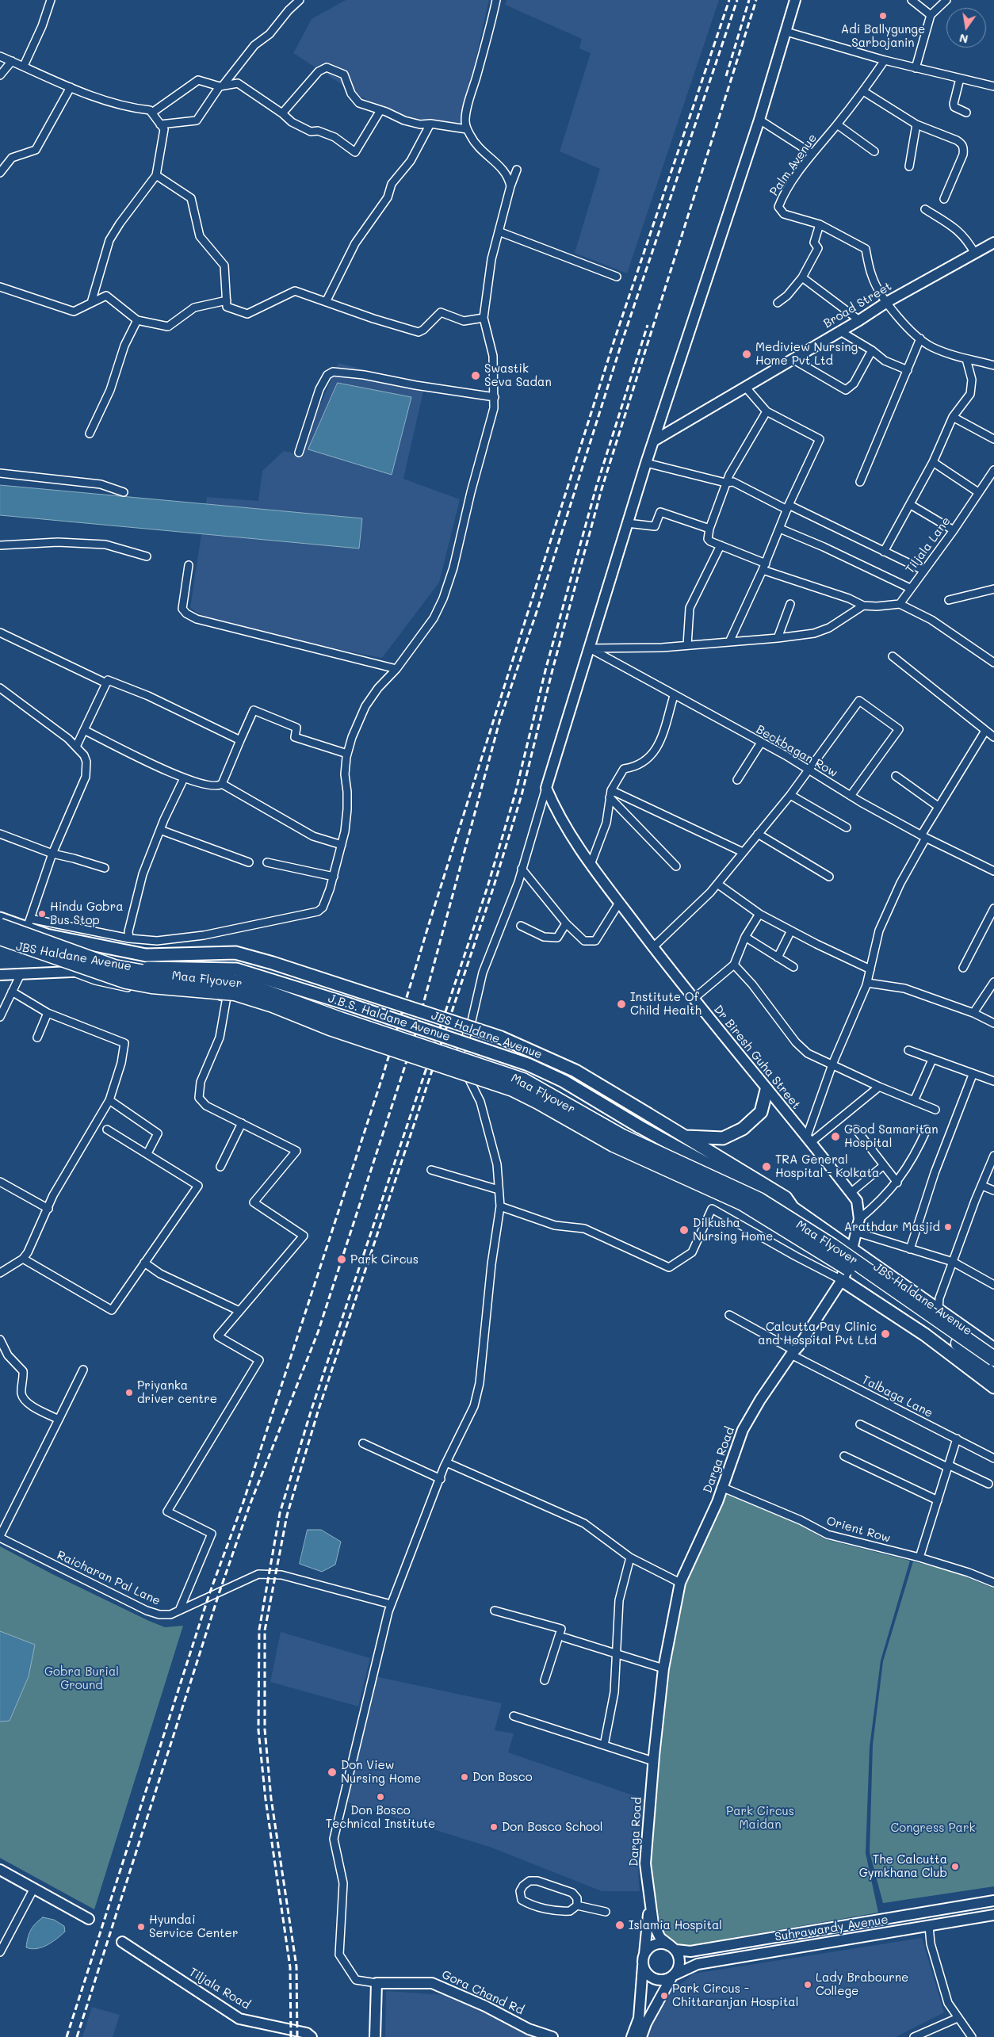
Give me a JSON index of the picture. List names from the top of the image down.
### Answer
{
  "streets": {
    "highway": ["Maa Flyover"],
    "main road": [
      "Broad Street",
      "JBS Haldane Avenue",
      "J.B.S. Haldane Avenue",
      "Dr Biresh Guha Street",
      "Darga Road",
      "Suhrawardy Avenue",
      "Tiljala Road",
      "Gora Chand Rd"
    ],
    "street": [
      "Palm Avenue",
      "Tiljala Lane",
      "Beckbagan Row",
      "Talbaga Lane",
      "Orient Row",
      "Raicharan Pal Lane"
    ]
  },
  "crossings": [
    ["Palm Avenue", "Broad Street"],
    ["JBS Haldane Avenue", "J.B.S. Haldane Avenue"],
    ["JBS Haldane Avenue", "Dr Biresh Guha Street"],
    ["Maa Flyover", "Darga Road"],
    ["Talbaga Lane", "Darga Road"],
    ["Darga Road", "Orient Row"],
    ["Darga Road", "Suhrawardy Avenue"]
  ],
  "parks": ["Gobra Burial Ground", "Park Circus Maidan", "Congress Park"],
  "places": [
    "Adi Ballygunge Sarbojanin",
    "Mediview Nursing Home Pvt Ltd",
    "Swastik Seva Sadan",
    "Hindu Gobra Bus Stop",
    "Institute Of Child Health",
    "Good Samaritan Hospital",
    "TRA General Hospital - Kolkata",
    "Arathdar Masjid",
    "Dilkusha Nursing Home",
    "Park Circus",
    "Calcutta Pay Clinic and Hospital Pvt Ltd",
    "Priyanka driver centre",
    "Don View Nursing Home",
    "Don Bosco",
    "Don Bosco Technical Institute",
    "Don Bosco School",
    "The Calcutta Gymkhana Club",
    "Islamia Hospital",
    "Hyundai Service Center",
    "Lady Brabourne College",
    "Park Circus - Chittaranjan Hospital"
  ],
  "north": "bottom"
}
